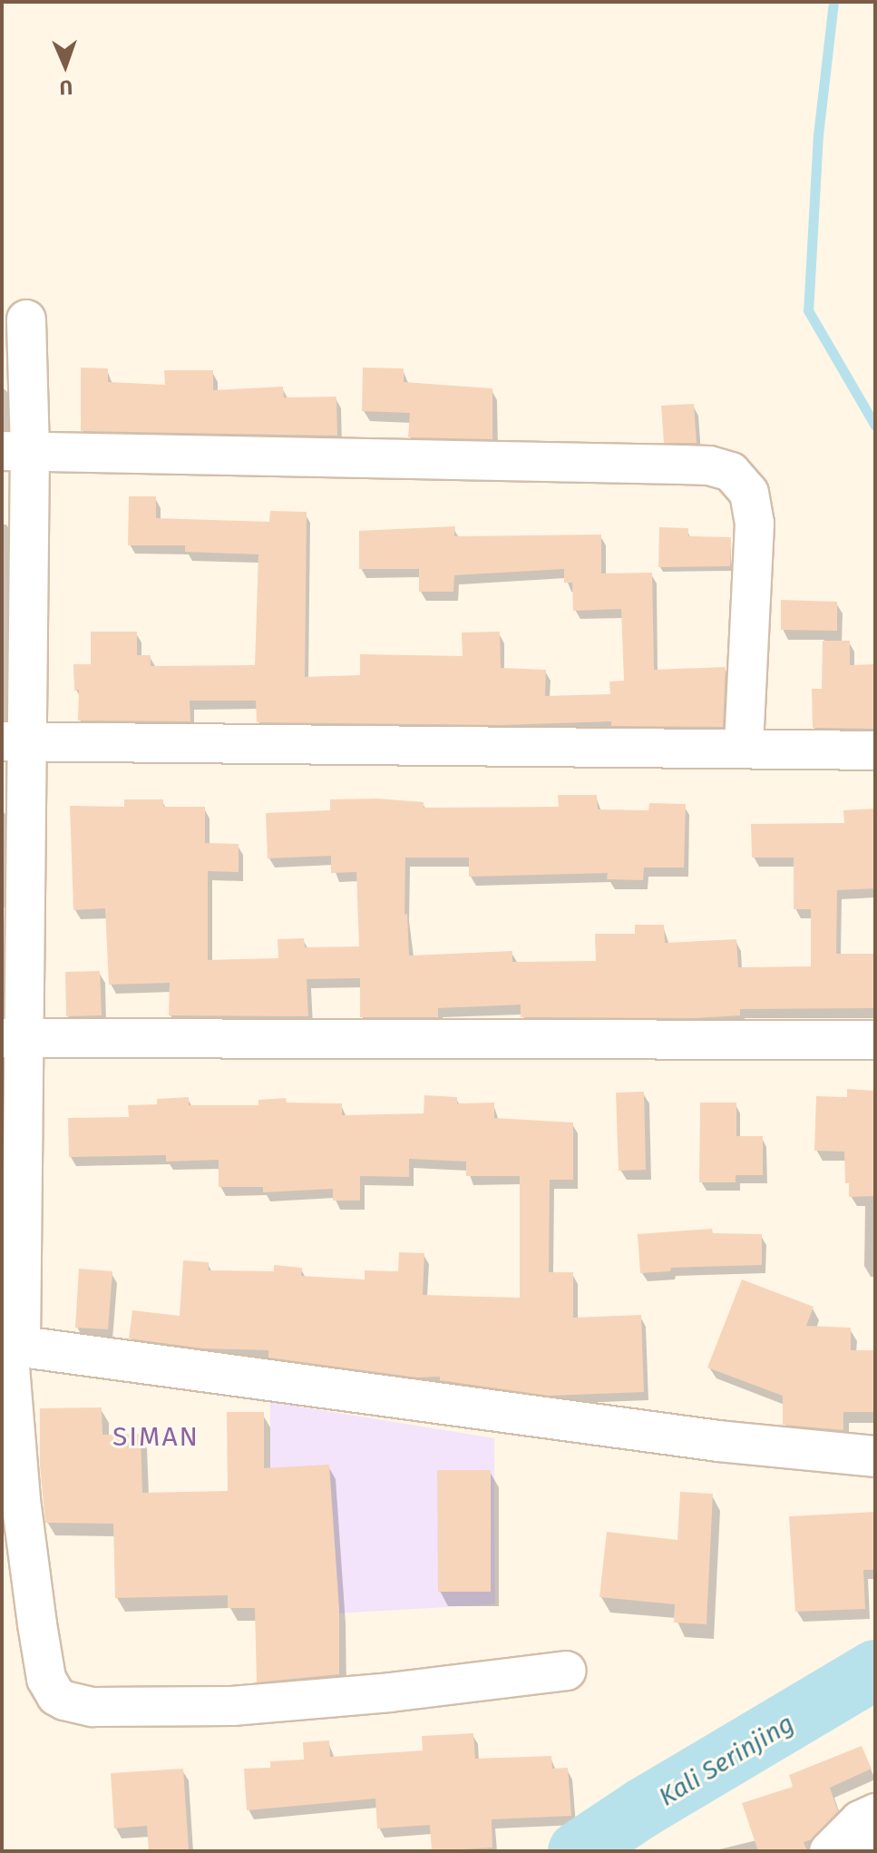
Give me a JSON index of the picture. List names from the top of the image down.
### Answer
{
  "districts": ["SIMAN"],
  "water": ["Kali Serinjing"],
  "north": "bottom"
}
